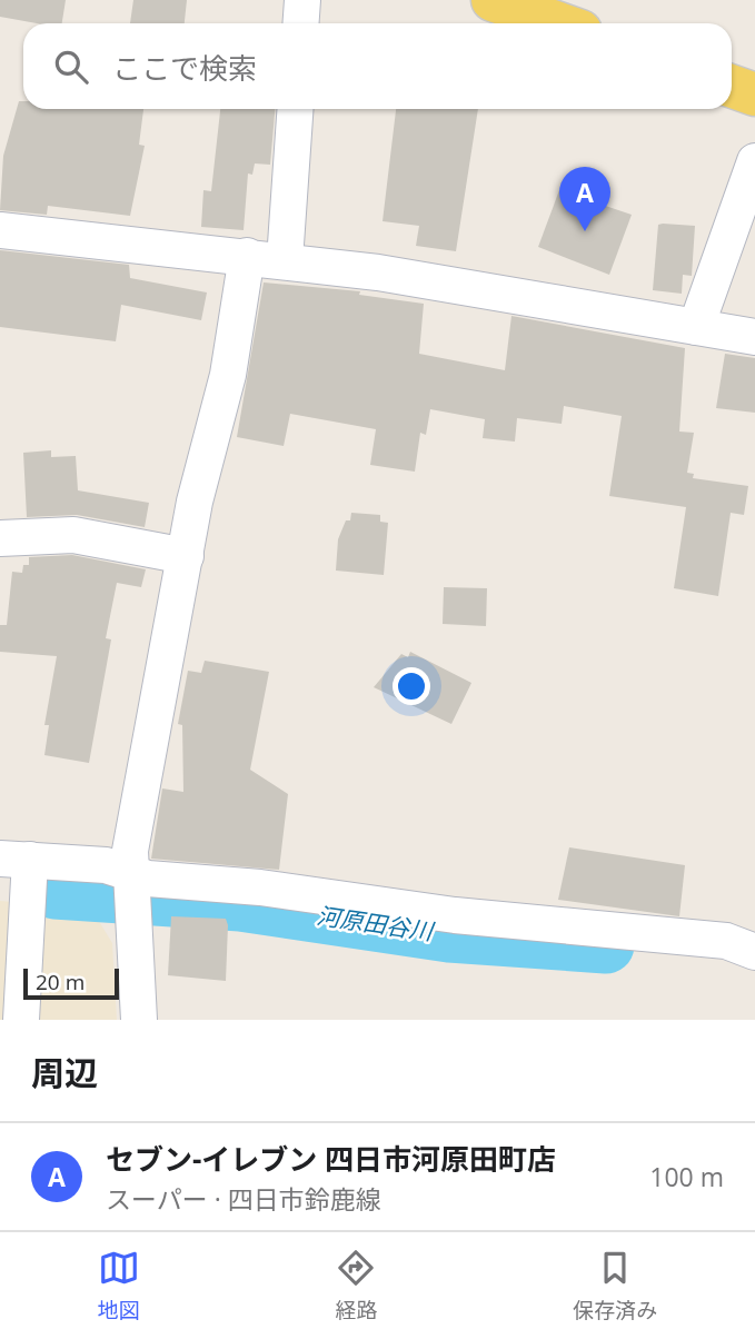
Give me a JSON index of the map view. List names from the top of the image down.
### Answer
{
  "water": ["河原田谷川"],
  "scale_bar": "20 m",
  "page": {
    "search": "ここで検索",
    "pins": "A",
    "scale": "20 m",
    "heading": "周辺",
    "list": [
      {
        "mark": "A",
        "name": "セブン-イレブン 四日市河原田町店",
        "note": "スーパー · 四日市鈴鹿線",
        "value": "100 m"
      }
    ],
    "nav": ["地図", "経路", "保存済み"]
  }
}
